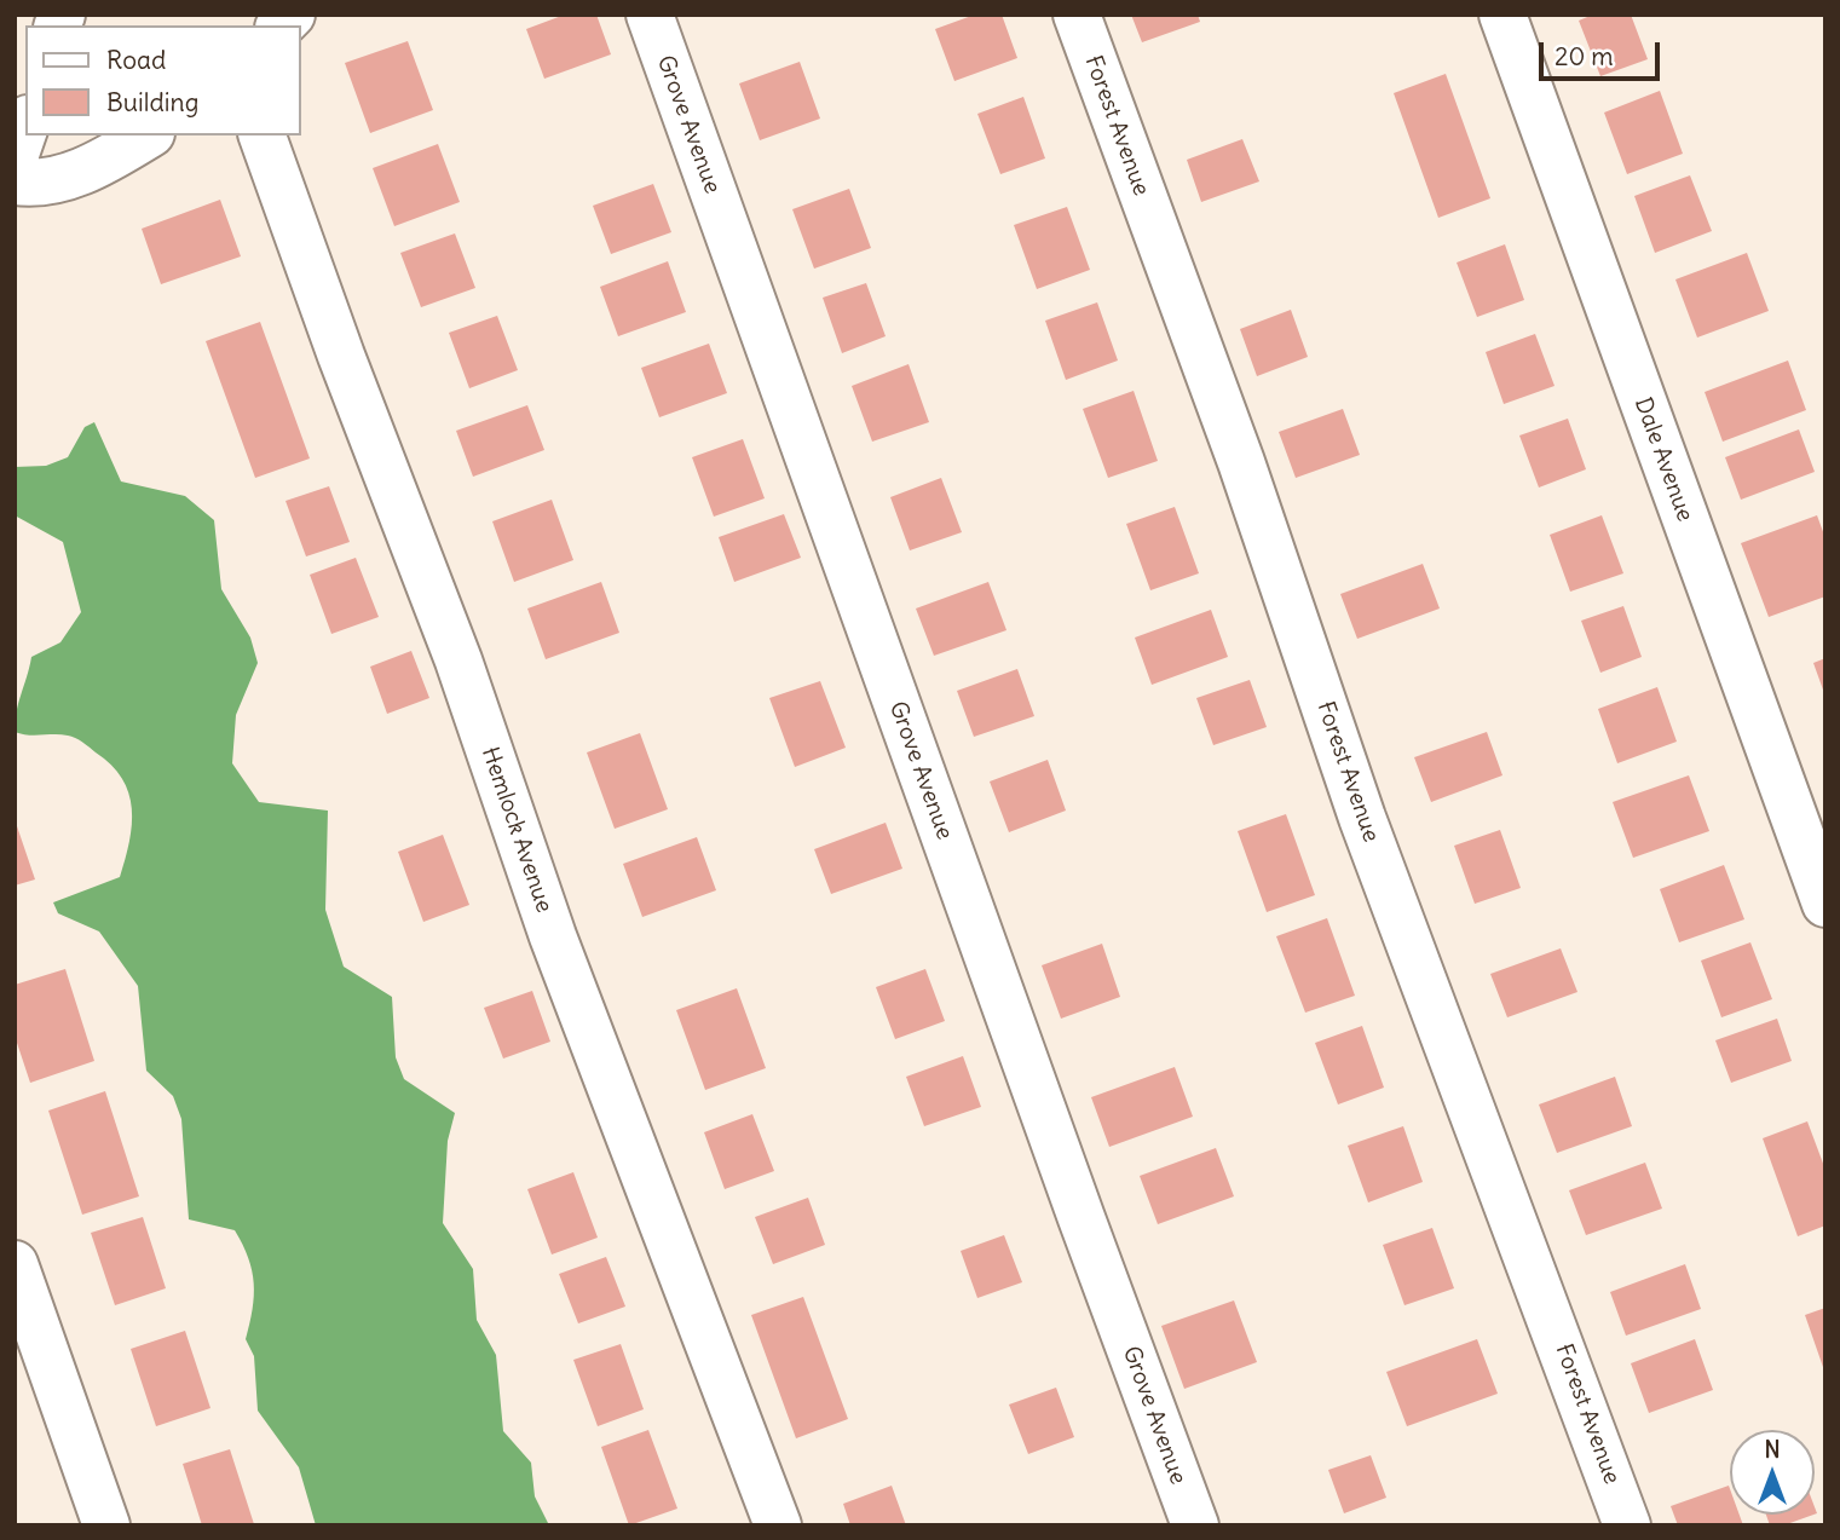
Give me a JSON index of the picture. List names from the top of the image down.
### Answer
{
  "streets": {
    "street": [
      "Grove Avenue",
      "Forest Avenue",
      "Dale Avenue",
      "Hemlock Avenue"
    ]
  },
  "legend": ["Road", "Building"],
  "scale_bar": "20 m",
  "north": "top"
}
